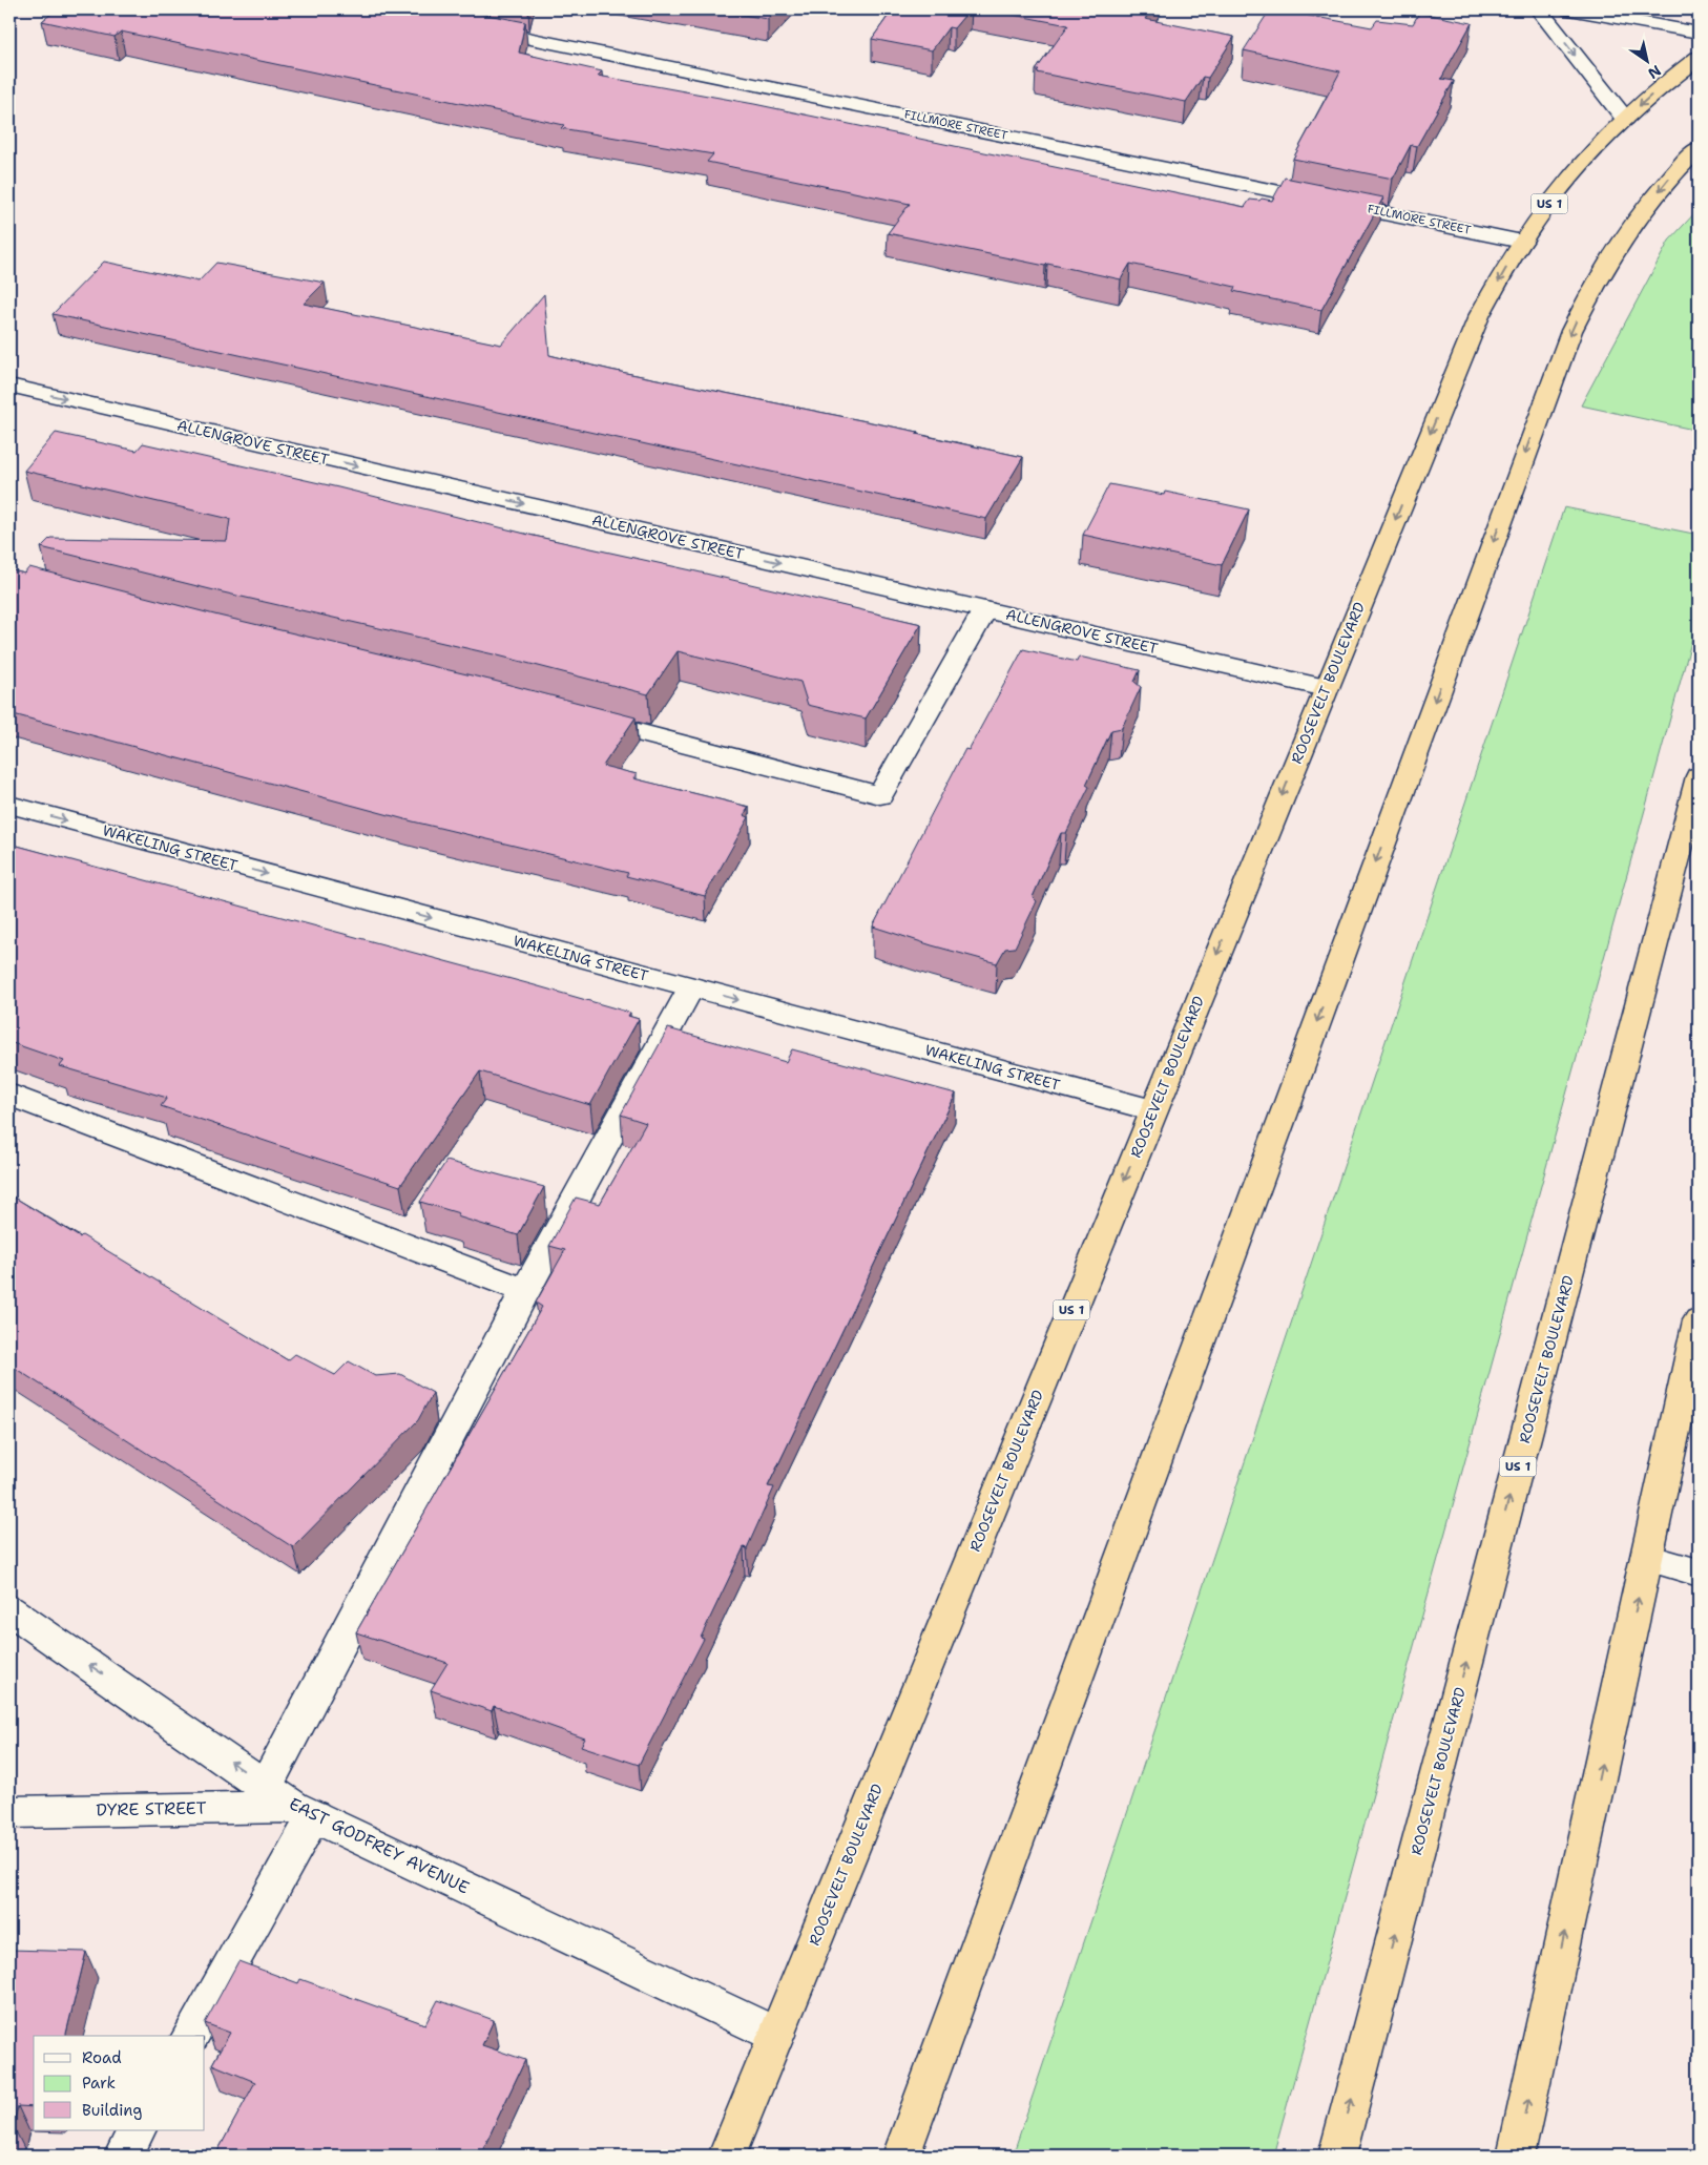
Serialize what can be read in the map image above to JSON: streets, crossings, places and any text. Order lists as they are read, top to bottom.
{
  "streets": {
    "highway": ["US 1", "ROOSEVELT BOULEVARD"],
    "street": [
      "FILLMORE STREET",
      "ALLENGROVE STREET",
      "WAKELING STREET",
      "DYRE STREET",
      "EAST GODFREY AVENUE"
    ]
  },
  "crossings": [
    ["FILLMORE STREET", "ROOSEVELT BOULEVARD"],
    ["ALLENGROVE STREET", "ROOSEVELT BOULEVARD"],
    ["ROOSEVELT BOULEVARD", "WAKELING STREET"],
    ["ROOSEVELT BOULEVARD", "EAST GODFREY AVENUE"],
    ["DYRE STREET", "EAST GODFREY AVENUE"]
  ],
  "one_way": ["ALLENGROVE STREET", "WAKELING STREET", "EAST GODFREY AVENUE"],
  "legend": ["Road", "Park", "Building"],
  "north": "bottom right"
}
